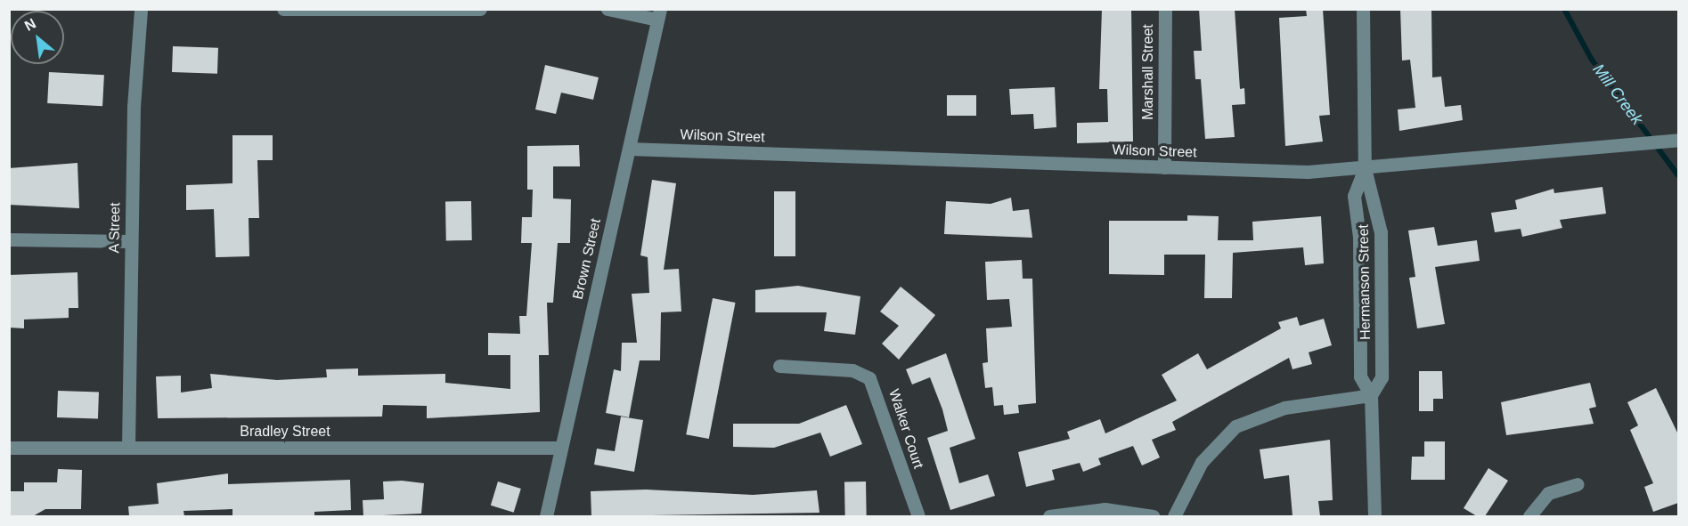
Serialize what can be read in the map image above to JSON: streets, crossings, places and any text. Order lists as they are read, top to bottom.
{
  "streets": {
    "street": [
      "Marshall Street",
      "Wilson Street",
      "A Street",
      "Brown Street",
      "Hermanson Street",
      "Walker Court",
      "Bradley Street"
    ]
  },
  "crossings": [
    ["Marshall Street", "Wilson Street"],
    ["Wilson Street", "Brown Street"],
    ["Wilson Street", "Hermanson Street"],
    ["A Street", "Bradley Street"],
    ["Brown Street", "Bradley Street"]
  ],
  "water": ["Mill Creek"],
  "north": "top left"
}
